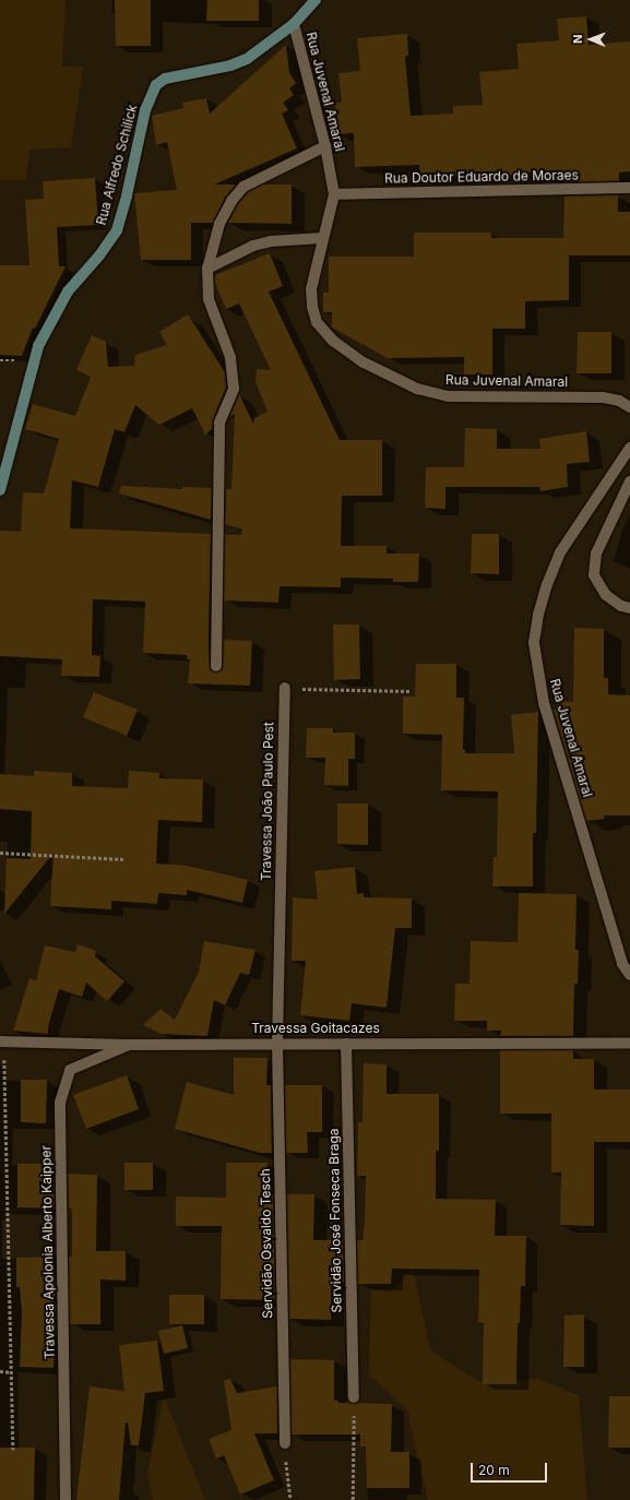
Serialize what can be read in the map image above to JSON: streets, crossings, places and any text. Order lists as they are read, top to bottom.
{
  "streets": {
    "street": [
      "Rua Juvenal Amaral",
      "Rua Alfredo Schilick",
      "Rua Doutor Eduardo de Moraes",
      "Travessa João Paulo Pest",
      "Travessa Goitacazes",
      "Servidão José Fonseca Braga",
      "Servidão Osvaldo Tesch",
      "Travessa Apolonia Alberto Kaipper"
    ]
  },
  "crossings": [
    ["Rua Juvenal Amaral", "Rua Alfredo Schilick"],
    ["Rua Juvenal Amaral", "Rua Doutor Eduardo de Moraes"],
    ["Travessa João Paulo Pest", "Travessa Goitacazes"],
    ["Travessa João Paulo Pest", "Servidão Osvaldo Tesch"],
    ["Travessa Goitacazes", "Servidão José Fonseca Braga"],
    ["Travessa Goitacazes", "Servidão Osvaldo Tesch"],
    ["Travessa Goitacazes", "Travessa Apolonia Alberto Kaipper"]
  ],
  "scale_bar": "20 m",
  "north": "left"
}
